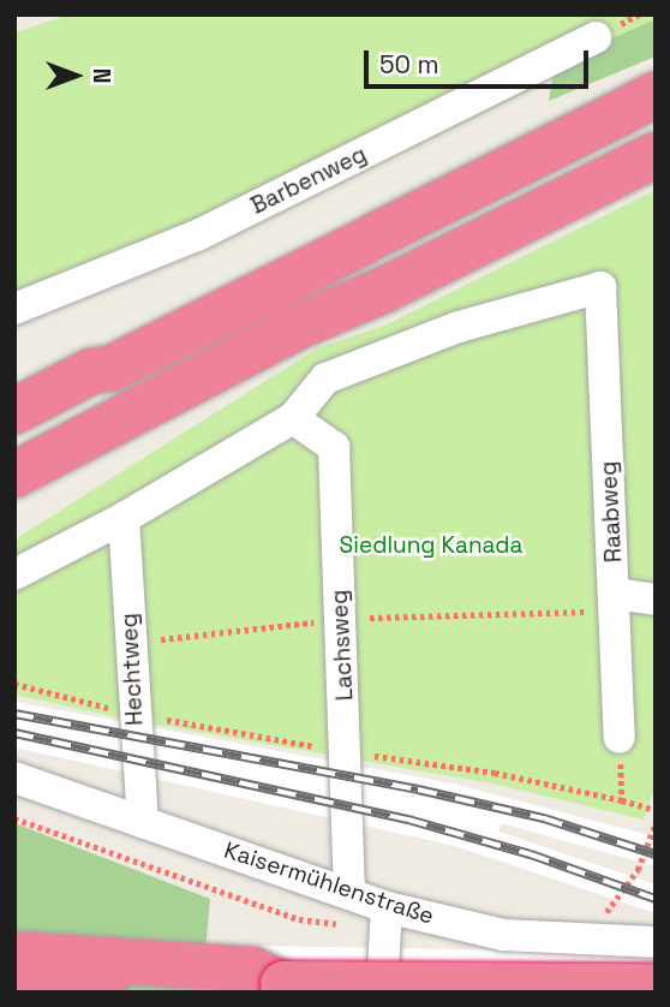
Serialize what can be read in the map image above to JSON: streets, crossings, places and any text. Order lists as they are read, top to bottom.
{
  "streets": {
    "street": [
      "Barbenweg",
      "Raabweg",
      "Lachsweg",
      "Hechtweg",
      "Kaisermühlenstraße"
    ]
  },
  "crossings": [
    ["Raabweg", "Lachsweg"],
    ["Lachsweg", "Kaisermühlenstraße"],
    ["Hechtweg", "Kaisermühlenstraße"]
  ],
  "parks": ["Siedlung Kanada"],
  "scale_bar": "50 m",
  "north": "right"
}
